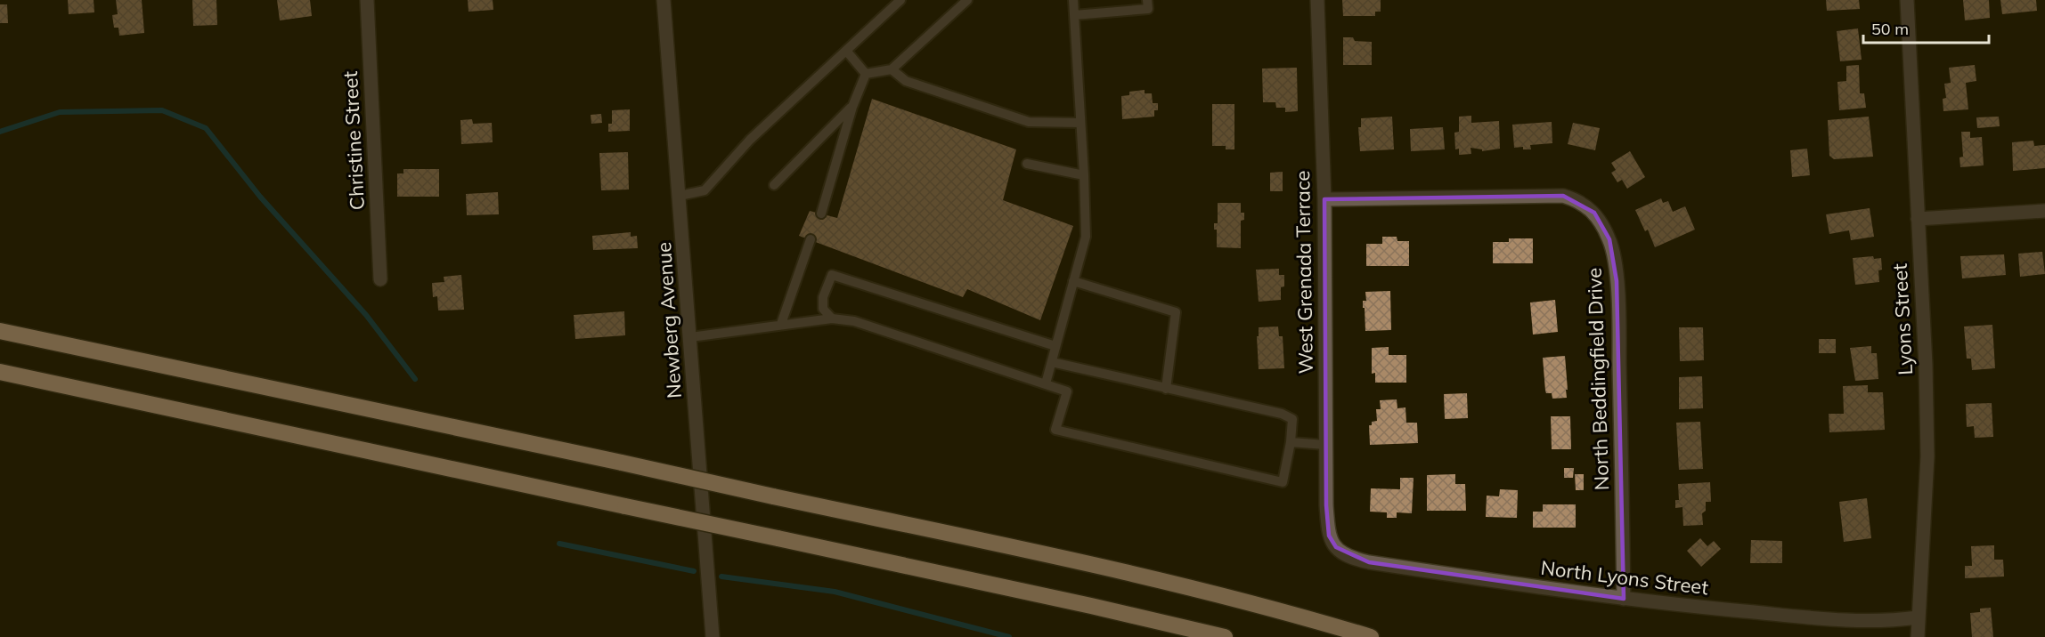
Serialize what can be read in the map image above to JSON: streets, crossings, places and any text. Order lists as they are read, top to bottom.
{
  "streets": {
    "street": [
      "Christine Street",
      "West Grenada Terrace",
      "Lyons Street",
      "Newberg Avenue",
      "North Beddingfield Drive",
      "North Lyons Street"
    ]
  },
  "crossings": [
    ["West Grenada Terrace", "North Beddingfield Drive"],
    ["West Grenada Terrace", "North Lyons Street"],
    ["Lyons Street", "North Lyons Street"],
    ["North Beddingfield Drive", "North Lyons Street"]
  ],
  "scale_bar": "50 m"
}
